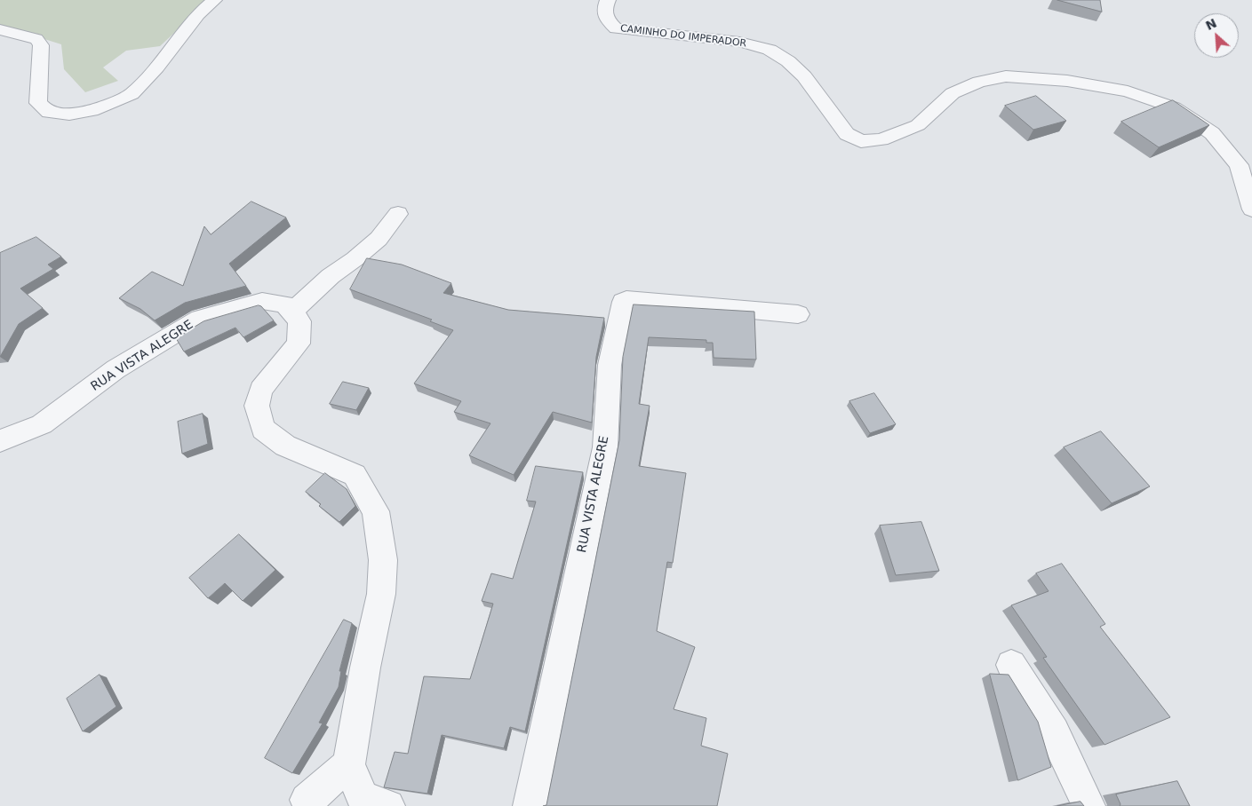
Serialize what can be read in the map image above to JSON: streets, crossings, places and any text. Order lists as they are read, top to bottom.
{
  "streets": {
    "street": ["CAMINHO DO IMPERADOR", "RUA VISTA ALEGRE"]
  },
  "north": "top left"
}
